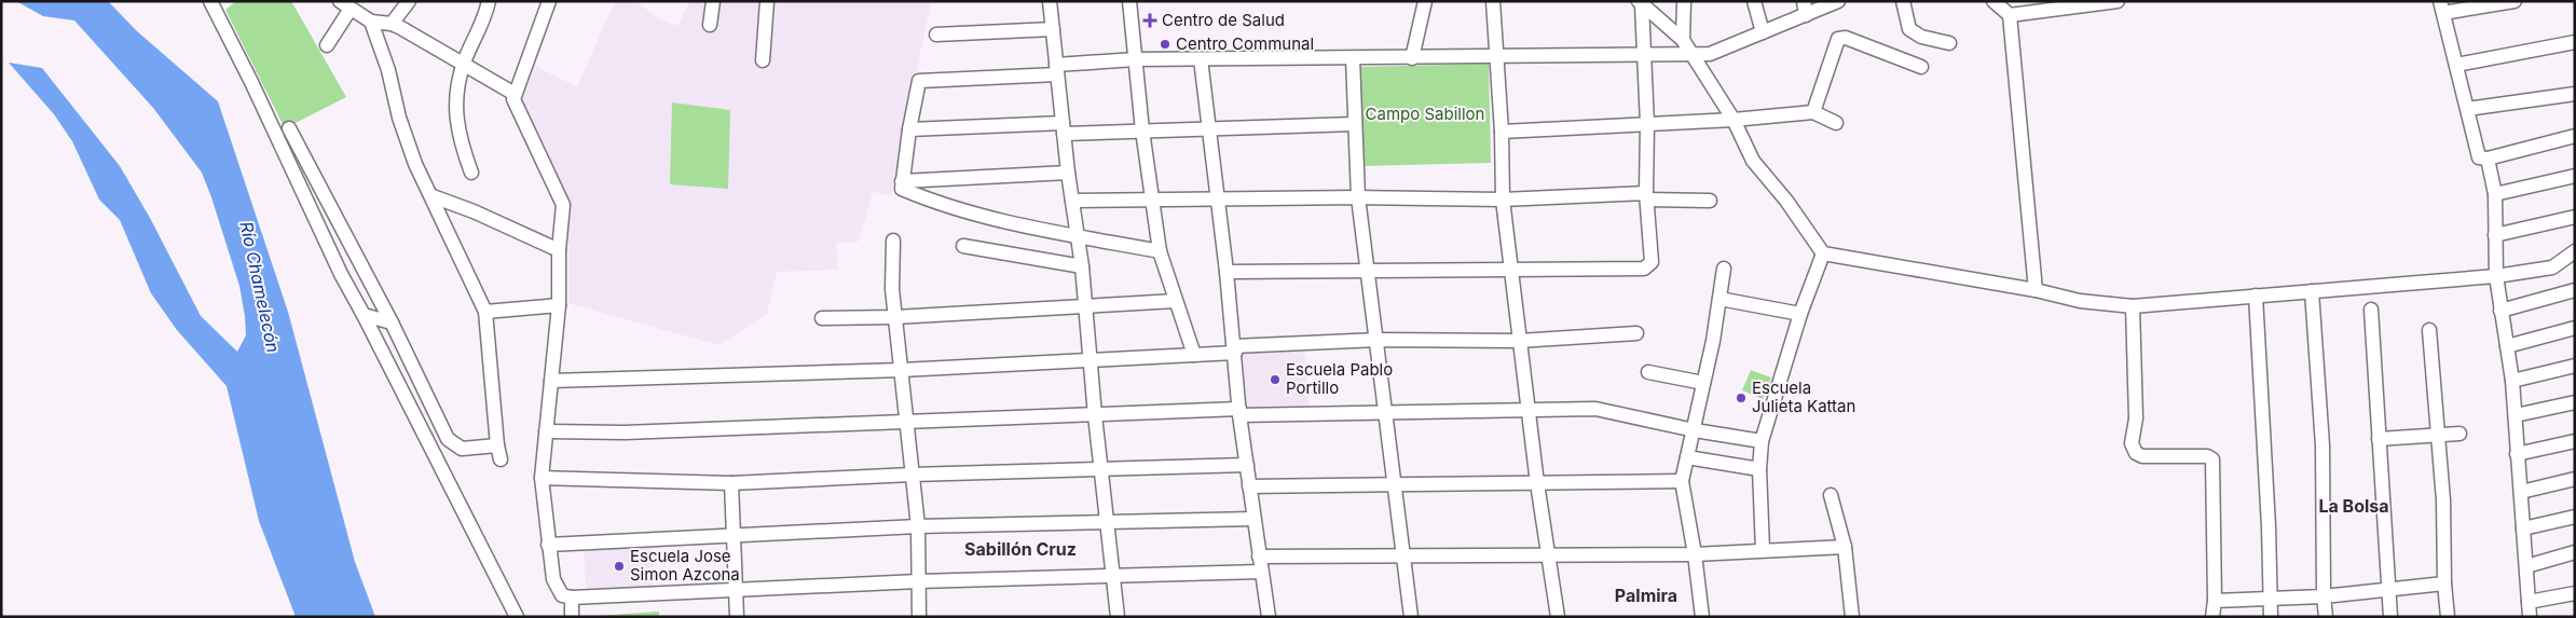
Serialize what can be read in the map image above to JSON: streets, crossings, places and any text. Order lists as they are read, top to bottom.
{
  "districts": ["La Bolsa", "Sabillón Cruz", "Palmira"],
  "water": ["Río Chamelecón"],
  "parks": ["Campo Sabillon"],
  "places": {
    "health": ["Centro de Salud"],
    "other": [
      "Centro Communal",
      "Escuela Pablo Portillo",
      "Escuela Julieta Kattan",
      "Escuela Jose Simon Azcona"
    ]
  }
}
